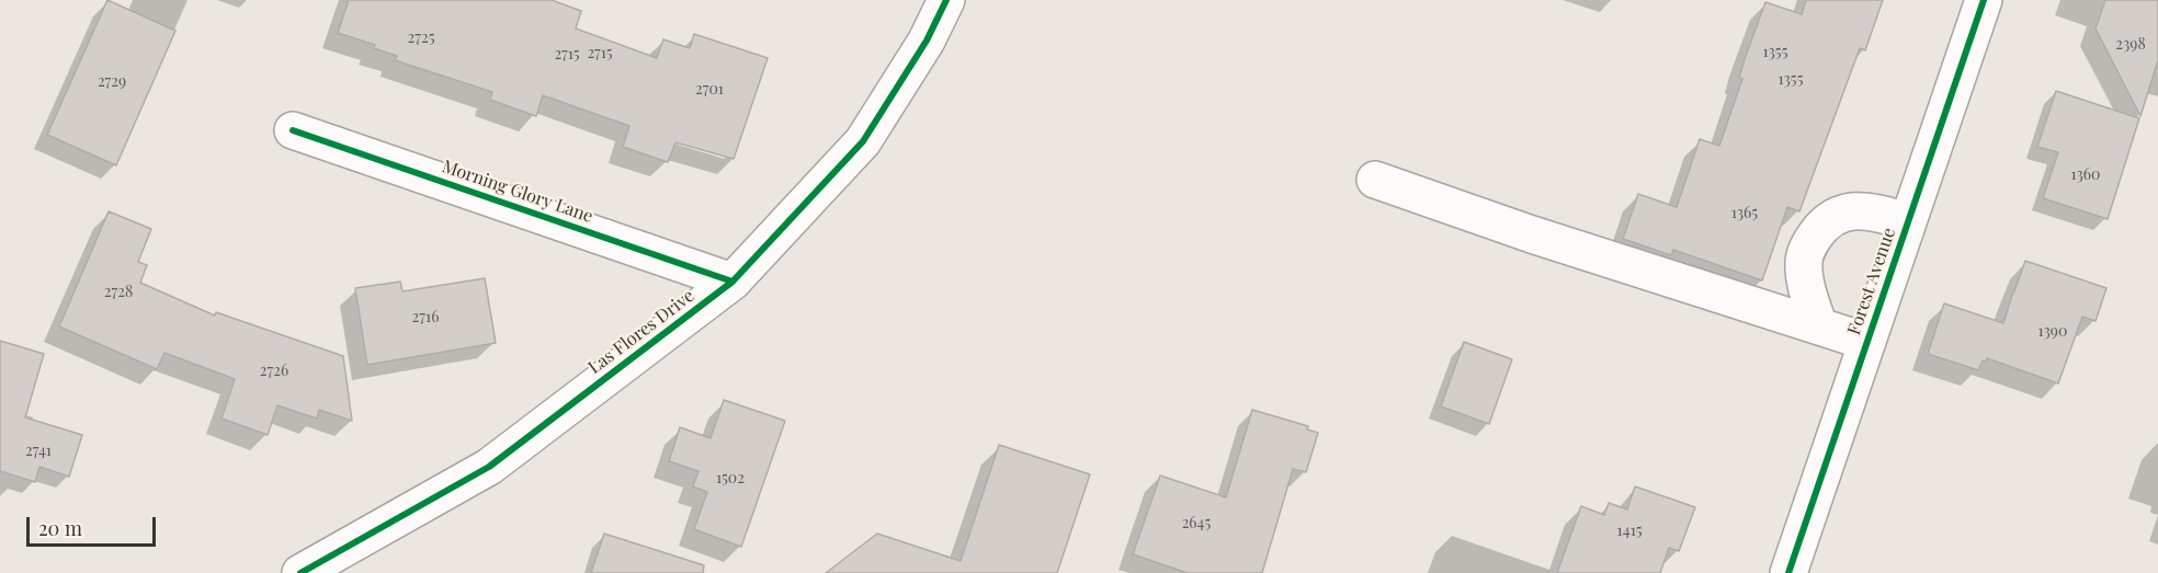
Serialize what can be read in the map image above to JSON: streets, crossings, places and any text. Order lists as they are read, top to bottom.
{
  "streets": {
    "street": ["Morning Glory Lane", "Forest Avenue", "Las Flores Drive"]
  },
  "crossings": [
    ["Morning Glory Lane", "Las Flores Drive"]
  ],
  "house_numbers": [
    "2725",
    "2398",
    "1355",
    "2715",
    "2715",
    "1355",
    "2729",
    "2701",
    "1360",
    "1365",
    "2728",
    "2716",
    "1390",
    "2726",
    "2741",
    "1502",
    "2645",
    "1415"
  ],
  "scale_bar": "20 m"
}
